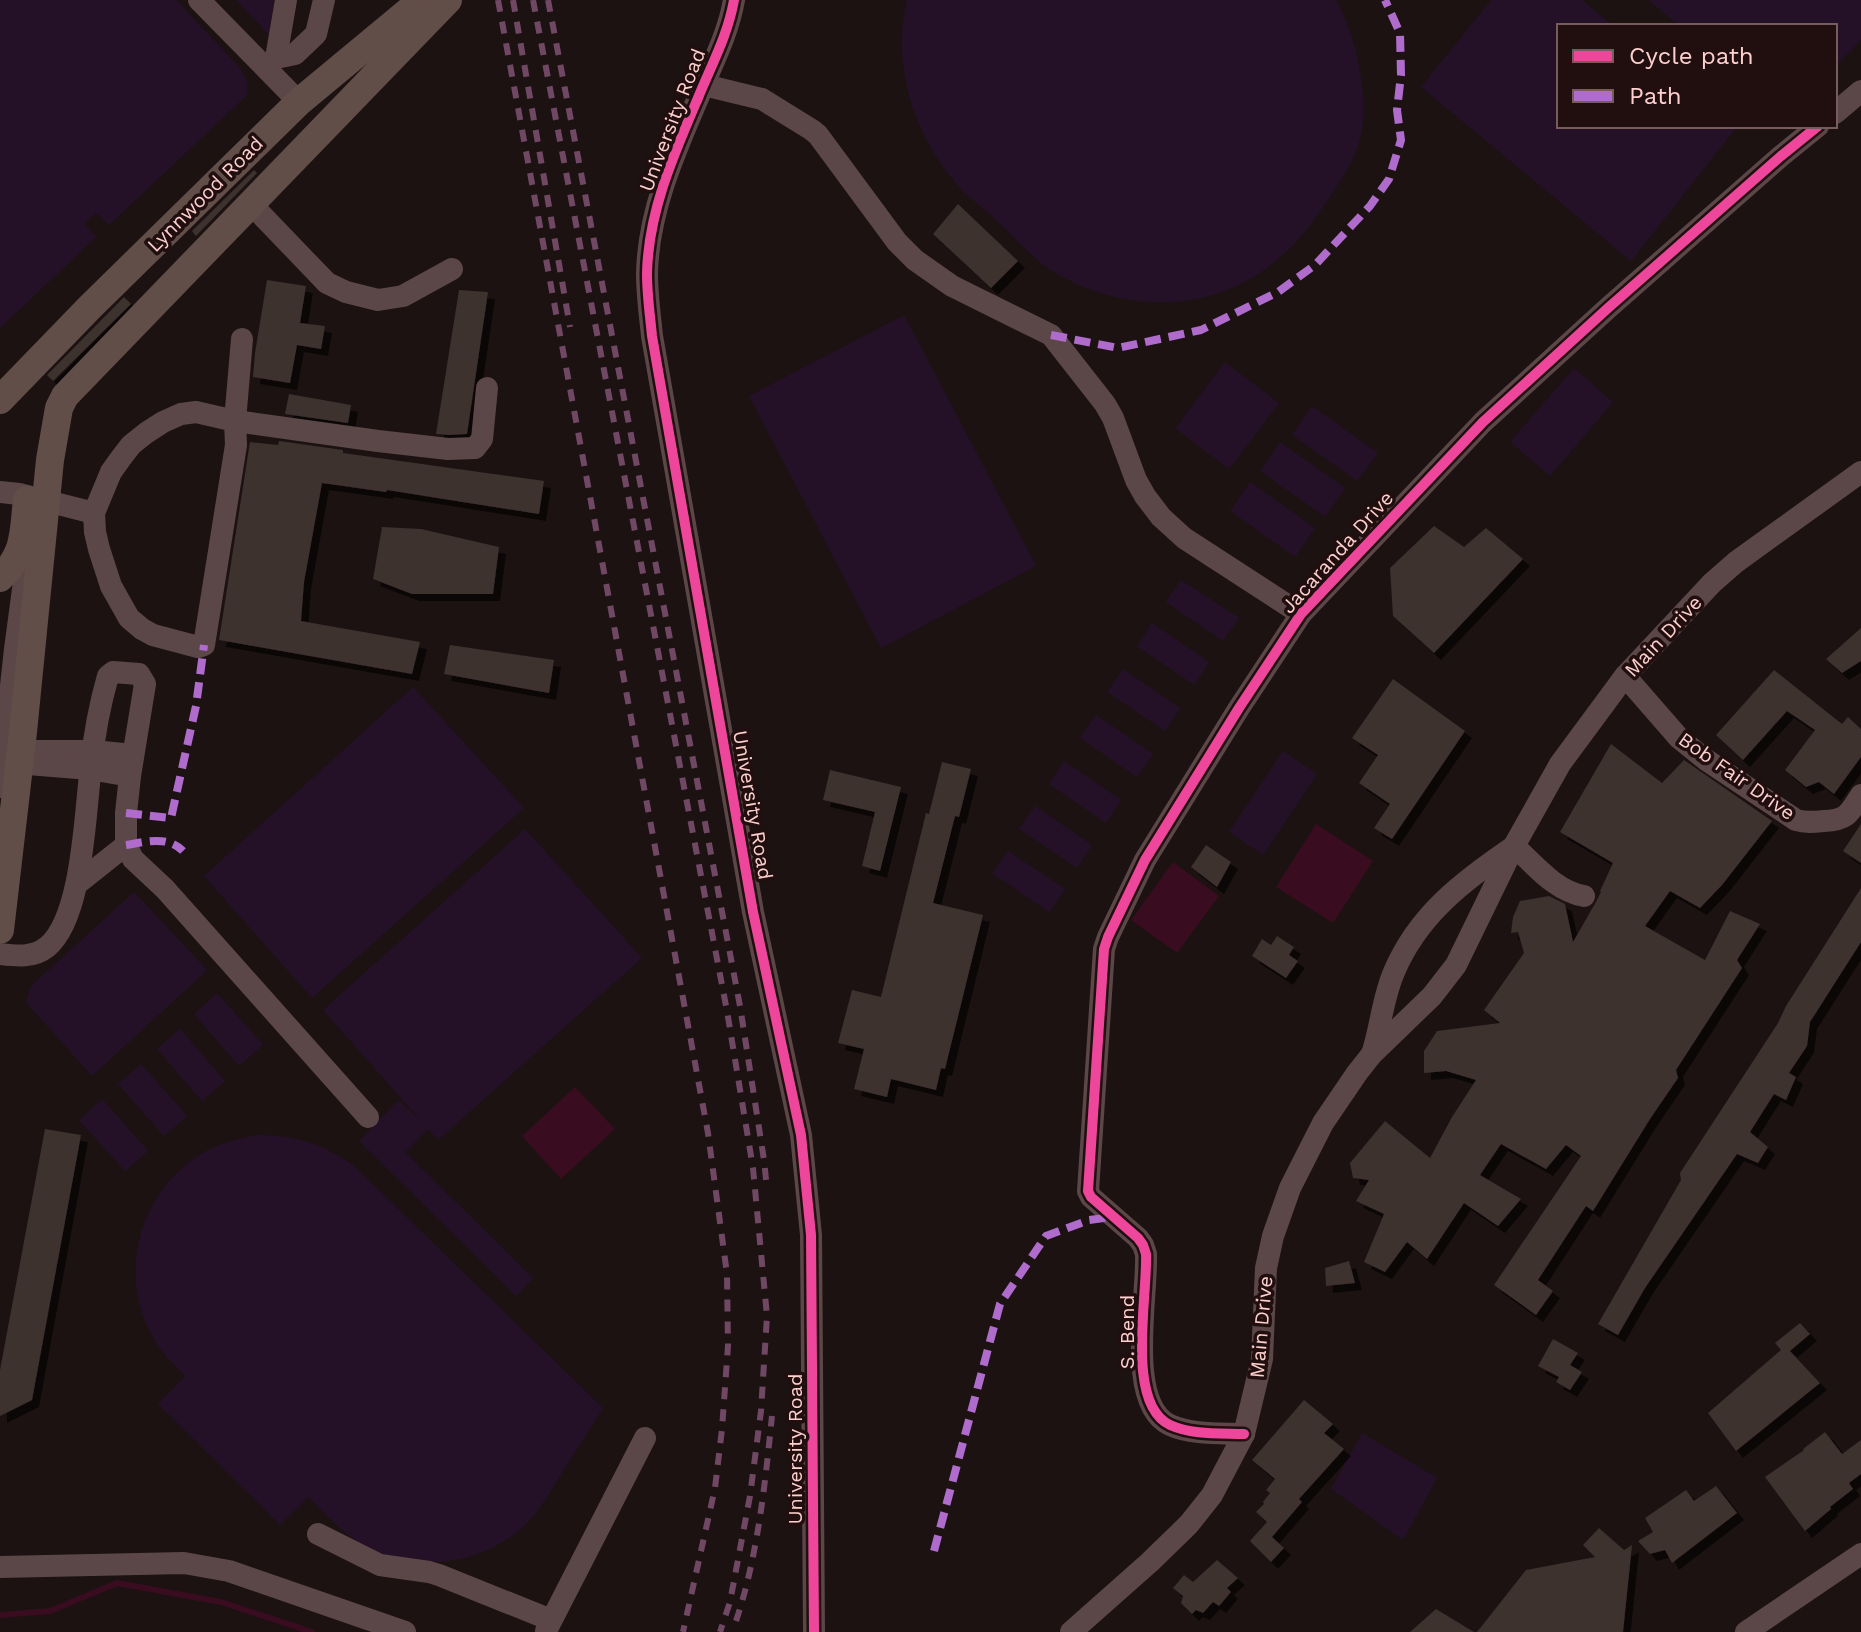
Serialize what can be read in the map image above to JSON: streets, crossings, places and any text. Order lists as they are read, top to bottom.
{
  "streets": {
    "main road": ["Lynnwood Road"],
    "street": [
      "University Road",
      "Jacaranda Drive",
      "Main Drive",
      "Bob Fair Drive",
      "S. Bend"
    ]
  },
  "crossings": [
    ["Jacaranda Drive", "S. Bend"],
    ["Main Drive", "Bob Fair Drive"],
    ["Main Drive", "S. Bend"]
  ],
  "legend": ["Cycle path", "Path"]
}
